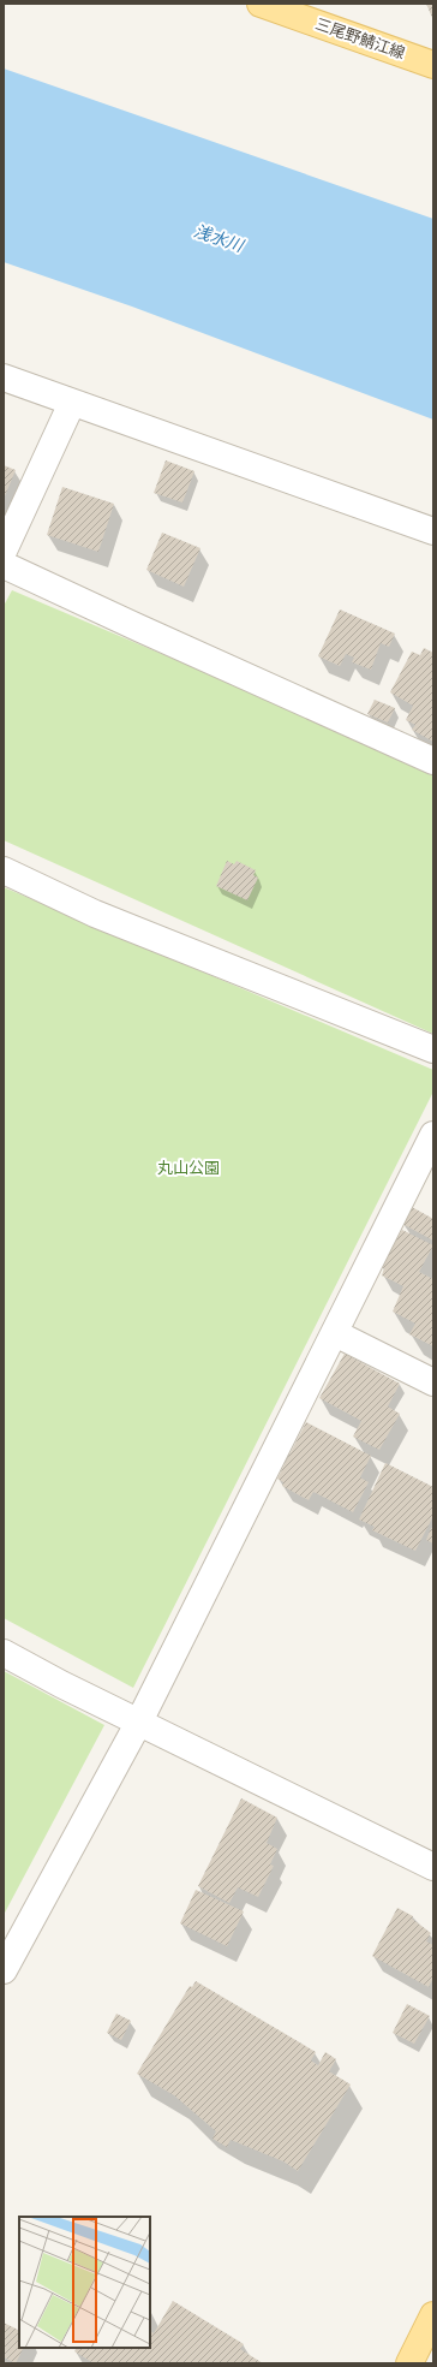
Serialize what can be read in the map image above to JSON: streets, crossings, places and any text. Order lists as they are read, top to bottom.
{
  "streets": {
    "main road": ["三尾野鯖江線"]
  },
  "water": ["浅水川"],
  "parks": ["丸山公園"]
}
